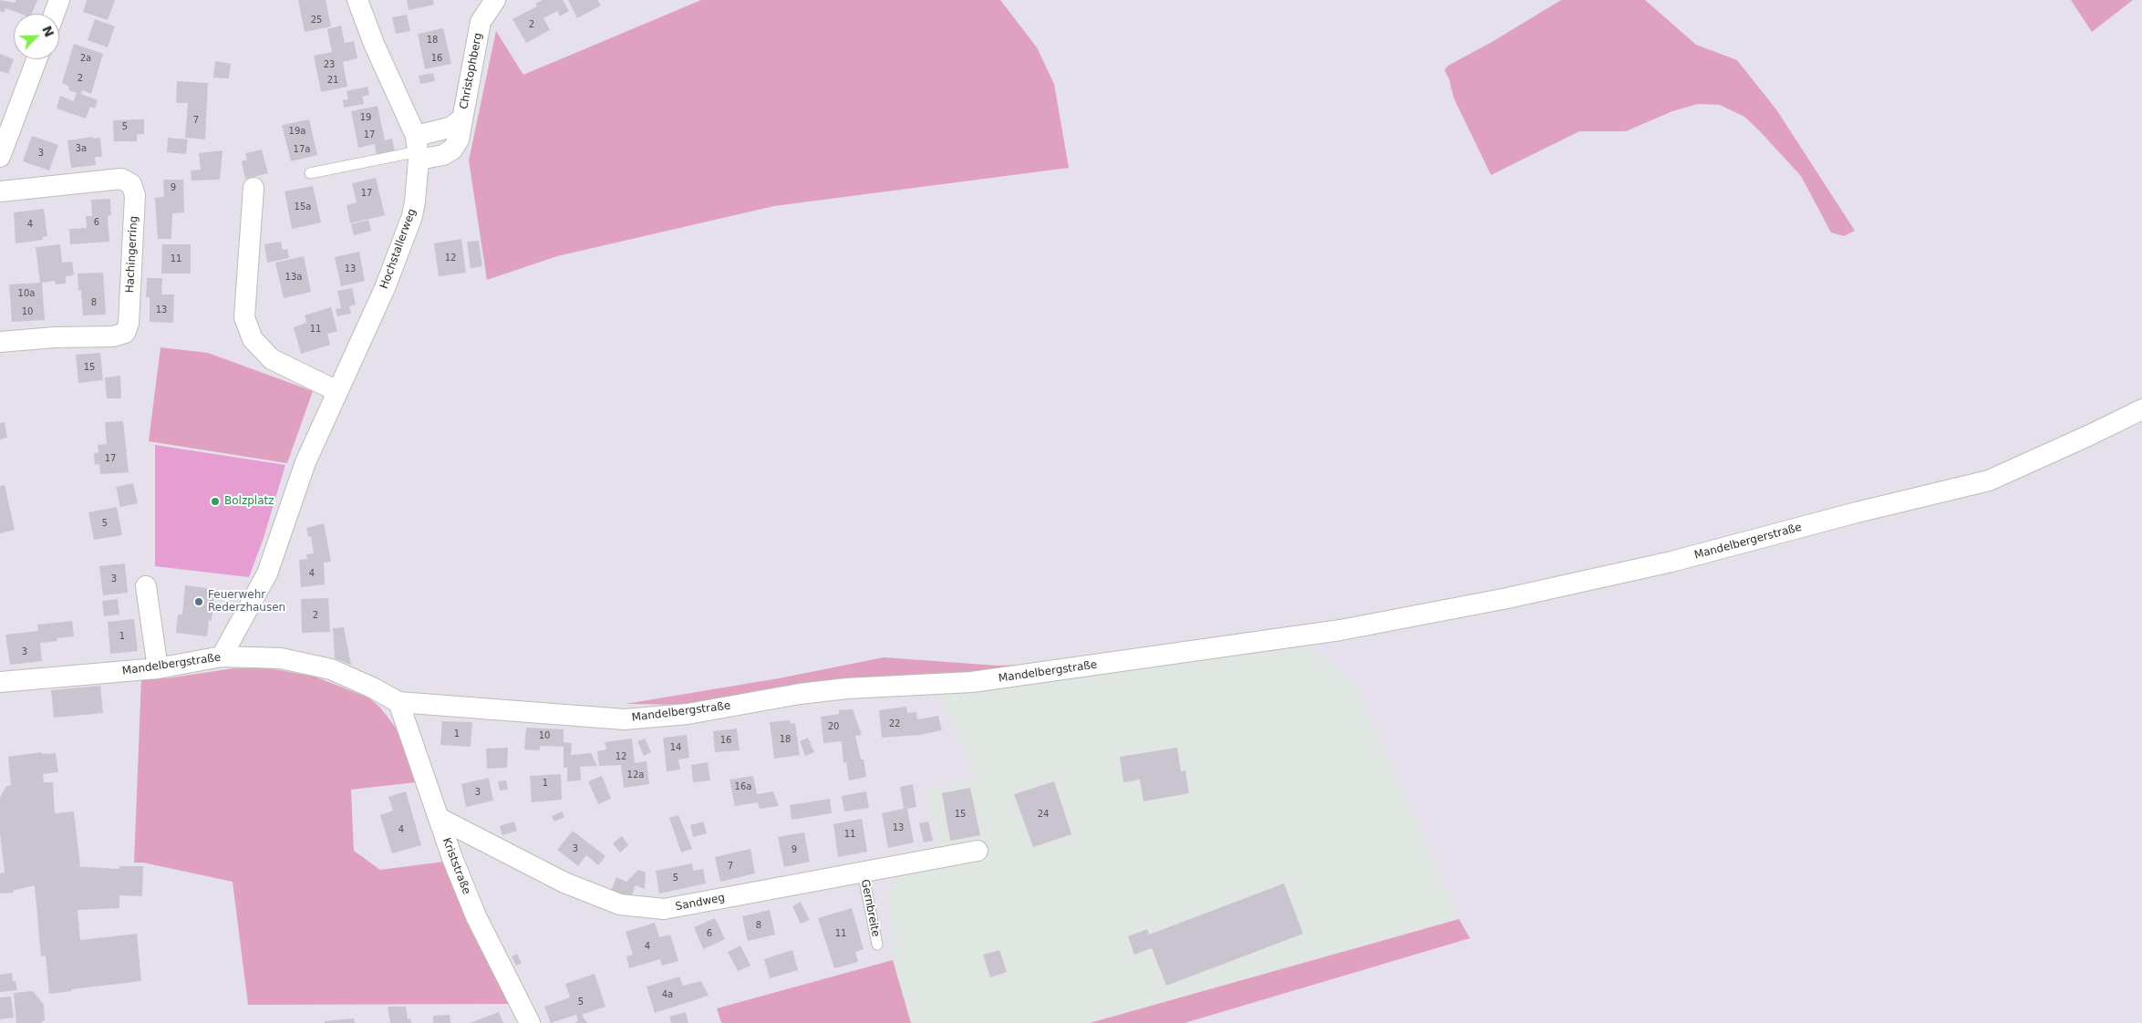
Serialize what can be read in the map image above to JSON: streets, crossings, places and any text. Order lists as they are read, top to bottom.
{
  "streets": {
    "street": [
      "Christophberg",
      "Hochstallerweg",
      "Hachingerring",
      "Mandelbergerstraße",
      "Mandelbergstraße",
      "Kriststraße",
      "Sandweg"
    ],
    "lane": ["Gernbreite"]
  },
  "crossings": [
    ["Christophberg", "Hochstallerweg"],
    ["Hochstallerweg", "Mandelbergstraße"],
    ["Mandelbergerstraße", "Mandelbergstraße"],
    ["Mandelbergstraße", "Kriststraße"],
    ["Kriststraße", "Sandweg"],
    ["Sandweg", "Gernbreite"]
  ],
  "places": ["Bolzplatz", "Feuerwehr Rederzhausen"],
  "house_numbers": [
    "25",
    "2",
    "18",
    "2a",
    "16",
    "23",
    "2",
    "21",
    "19",
    "7",
    "5",
    "19a",
    "17",
    "3a",
    "17a",
    "3",
    "9",
    "17",
    "15a",
    "6",
    "4",
    "12",
    "11",
    "13",
    "13a",
    "10a",
    "8",
    "13",
    "10",
    "11",
    "15",
    "17",
    "5",
    "4",
    "3",
    "2",
    "1",
    "3",
    "22",
    "20",
    "1",
    "10",
    "18",
    "16",
    "14",
    "12",
    "12a",
    "1",
    "16a",
    "3",
    "15",
    "24",
    "13",
    "4",
    "11",
    "3",
    "9",
    "7",
    "5",
    "8",
    "6",
    "11",
    "4",
    "4a",
    "5"
  ],
  "north": "top right"
}
